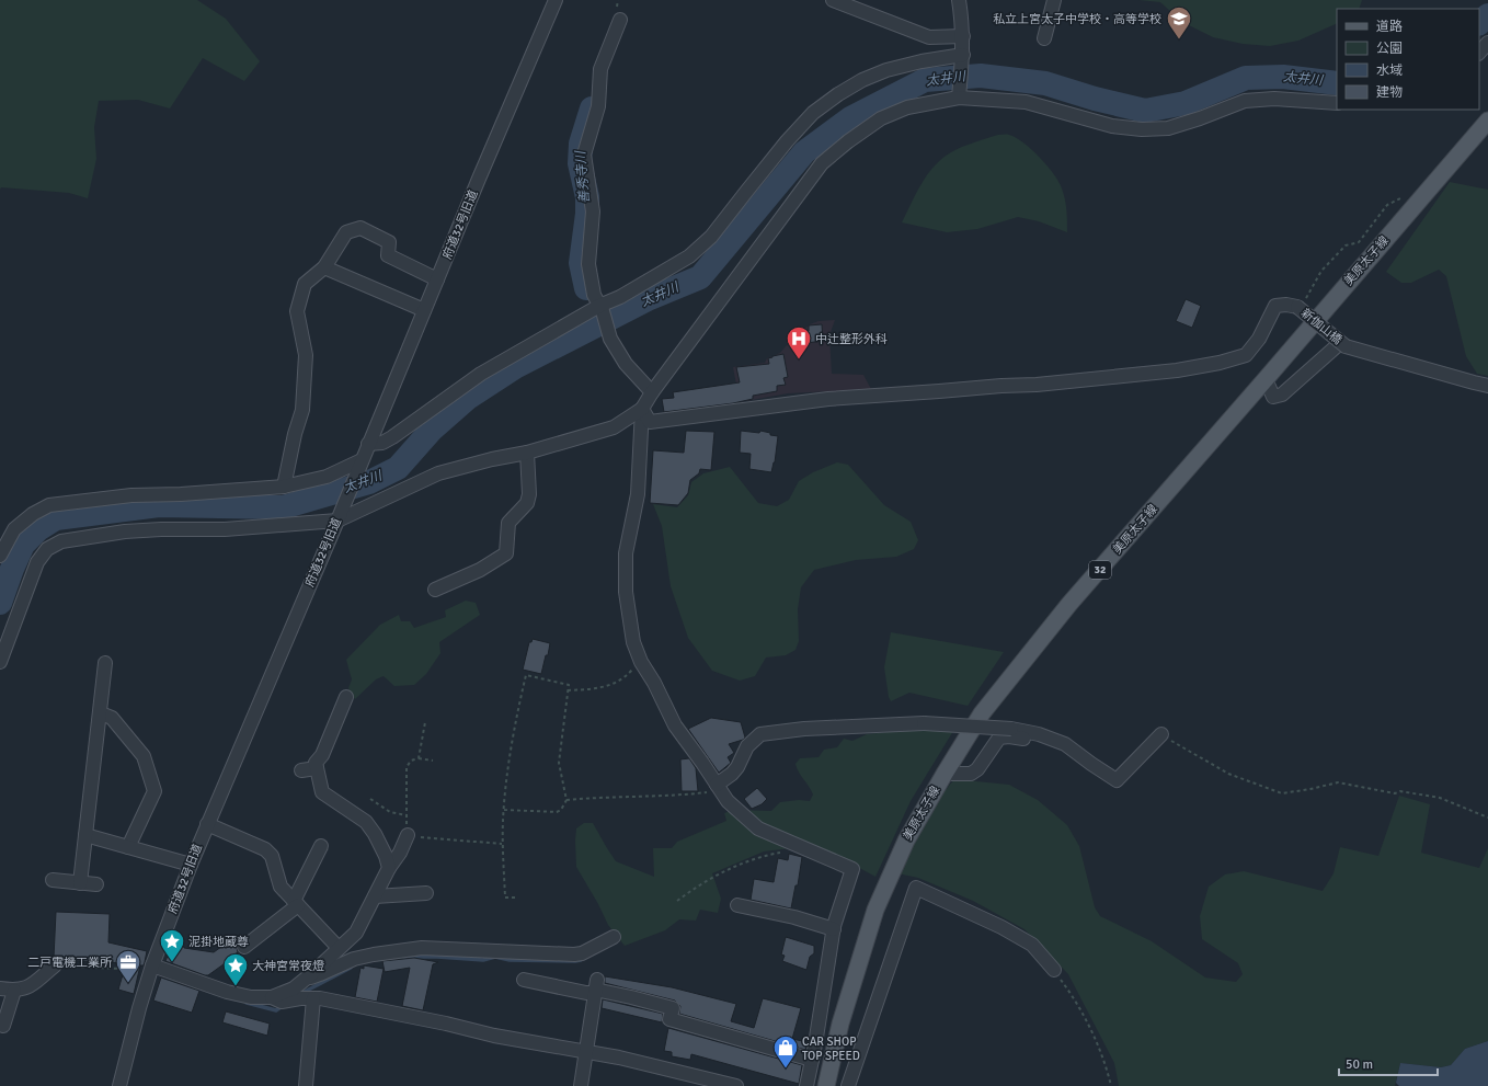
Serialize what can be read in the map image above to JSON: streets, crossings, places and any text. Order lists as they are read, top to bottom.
{
  "streets": {
    "main road": ["美原太子線", "32"],
    "street": ["府道32号旧道", "新伽山橋"]
  },
  "water": ["太井川", "善秀寺川"],
  "places": {
    "school or university": ["私立上宮太子中学校・高等学校"],
    "hospital": ["中辻整形外科"],
    "place": ["泥掛地蔵尊", "大神宮常夜燈"],
    "office": ["二戸電機工業所"],
    "shop": ["CAR SHOP TOP SPEED"]
  },
  "legend": [
    "道路",
    "公園",
    "水域",
    "建物"
  ],
  "scale_bar": "50 m"
}
